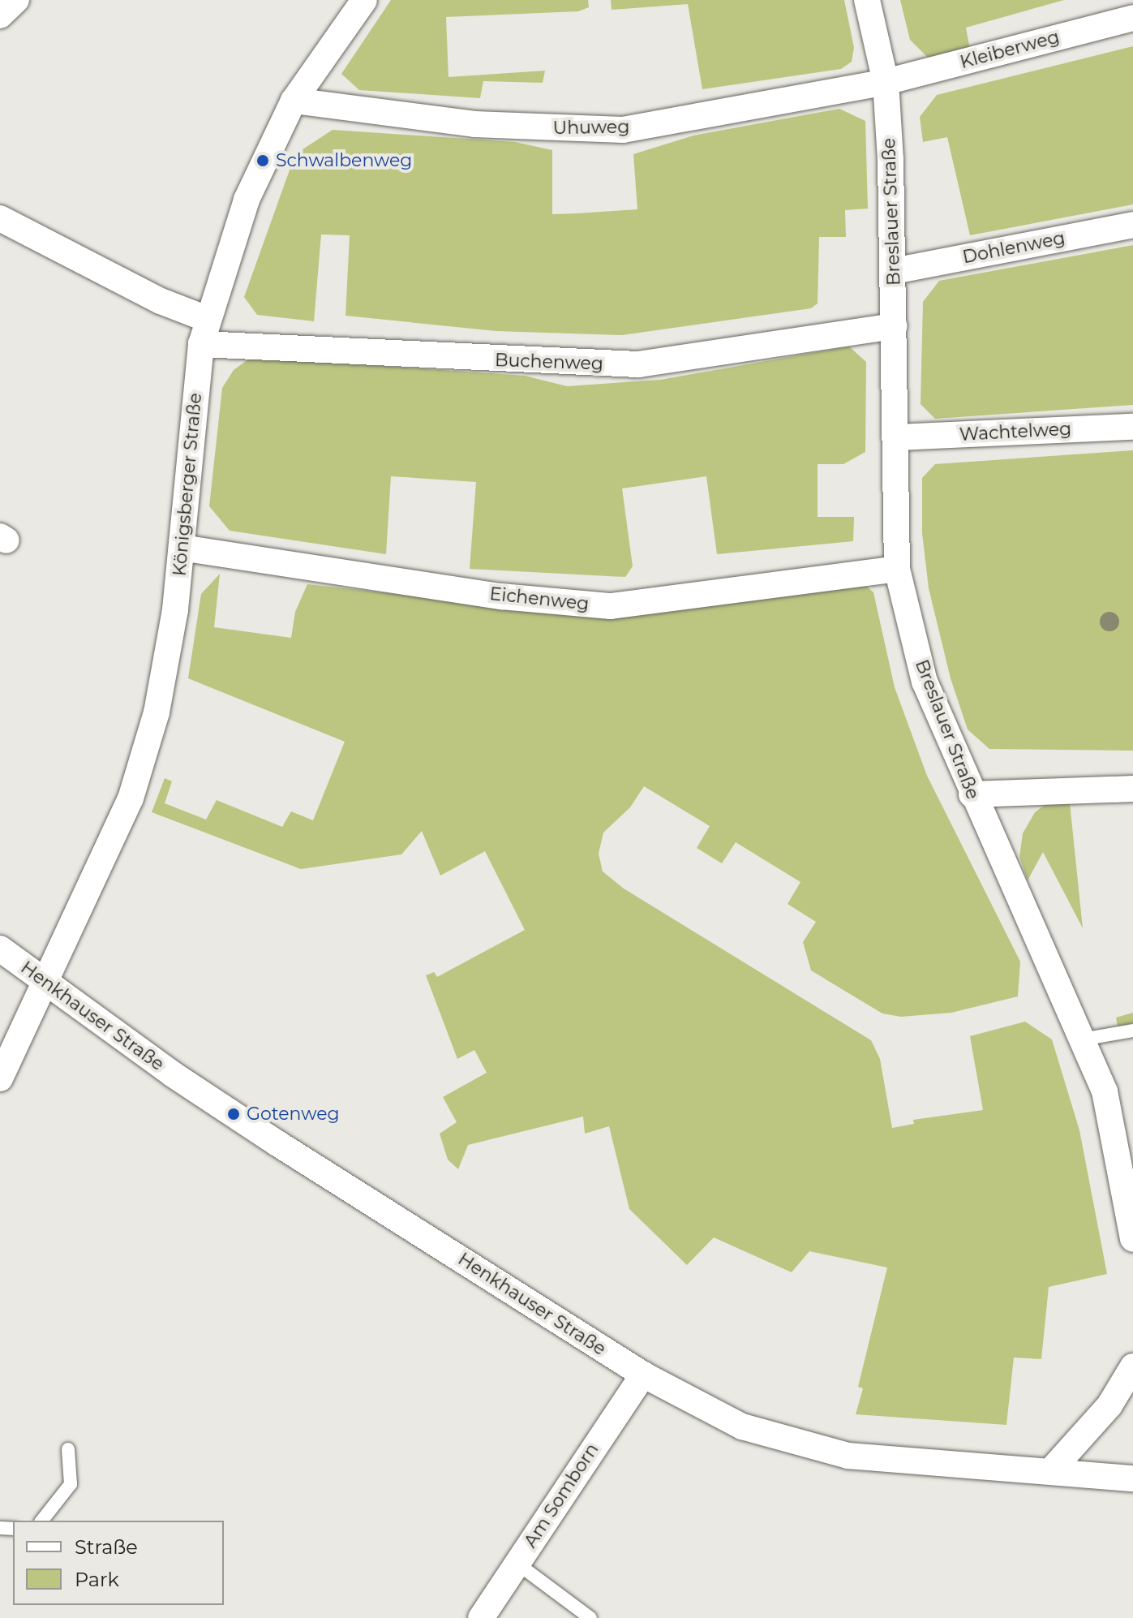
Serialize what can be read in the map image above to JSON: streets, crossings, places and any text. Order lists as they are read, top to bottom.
{
  "streets": {
    "street": [
      "Kleiberweg",
      "Uhuweg",
      "Breslauer Straße",
      "Dohlenweg",
      "Buchenweg",
      "Wachtelweg",
      "Königsberger Straße",
      "Eichenweg",
      "Henkhauser Straße",
      "Am Somborn"
    ]
  },
  "crossings": [
    ["Kleiberweg", "Uhuweg"],
    ["Kleiberweg", "Breslauer Straße"],
    ["Uhuweg", "Breslauer Straße"],
    ["Uhuweg", "Königsberger Straße"],
    ["Breslauer Straße", "Dohlenweg"],
    ["Breslauer Straße", "Buchenweg"],
    ["Breslauer Straße", "Wachtelweg"],
    ["Breslauer Straße", "Eichenweg"],
    ["Buchenweg", "Königsberger Straße"],
    ["Königsberger Straße", "Eichenweg"],
    ["Königsberger Straße", "Henkhauser Straße"],
    ["Henkhauser Straße", "Am Somborn"]
  ],
  "places": ["Schwalbenweg", "Gotenweg"],
  "legend": ["Straße", "Park"]
}
